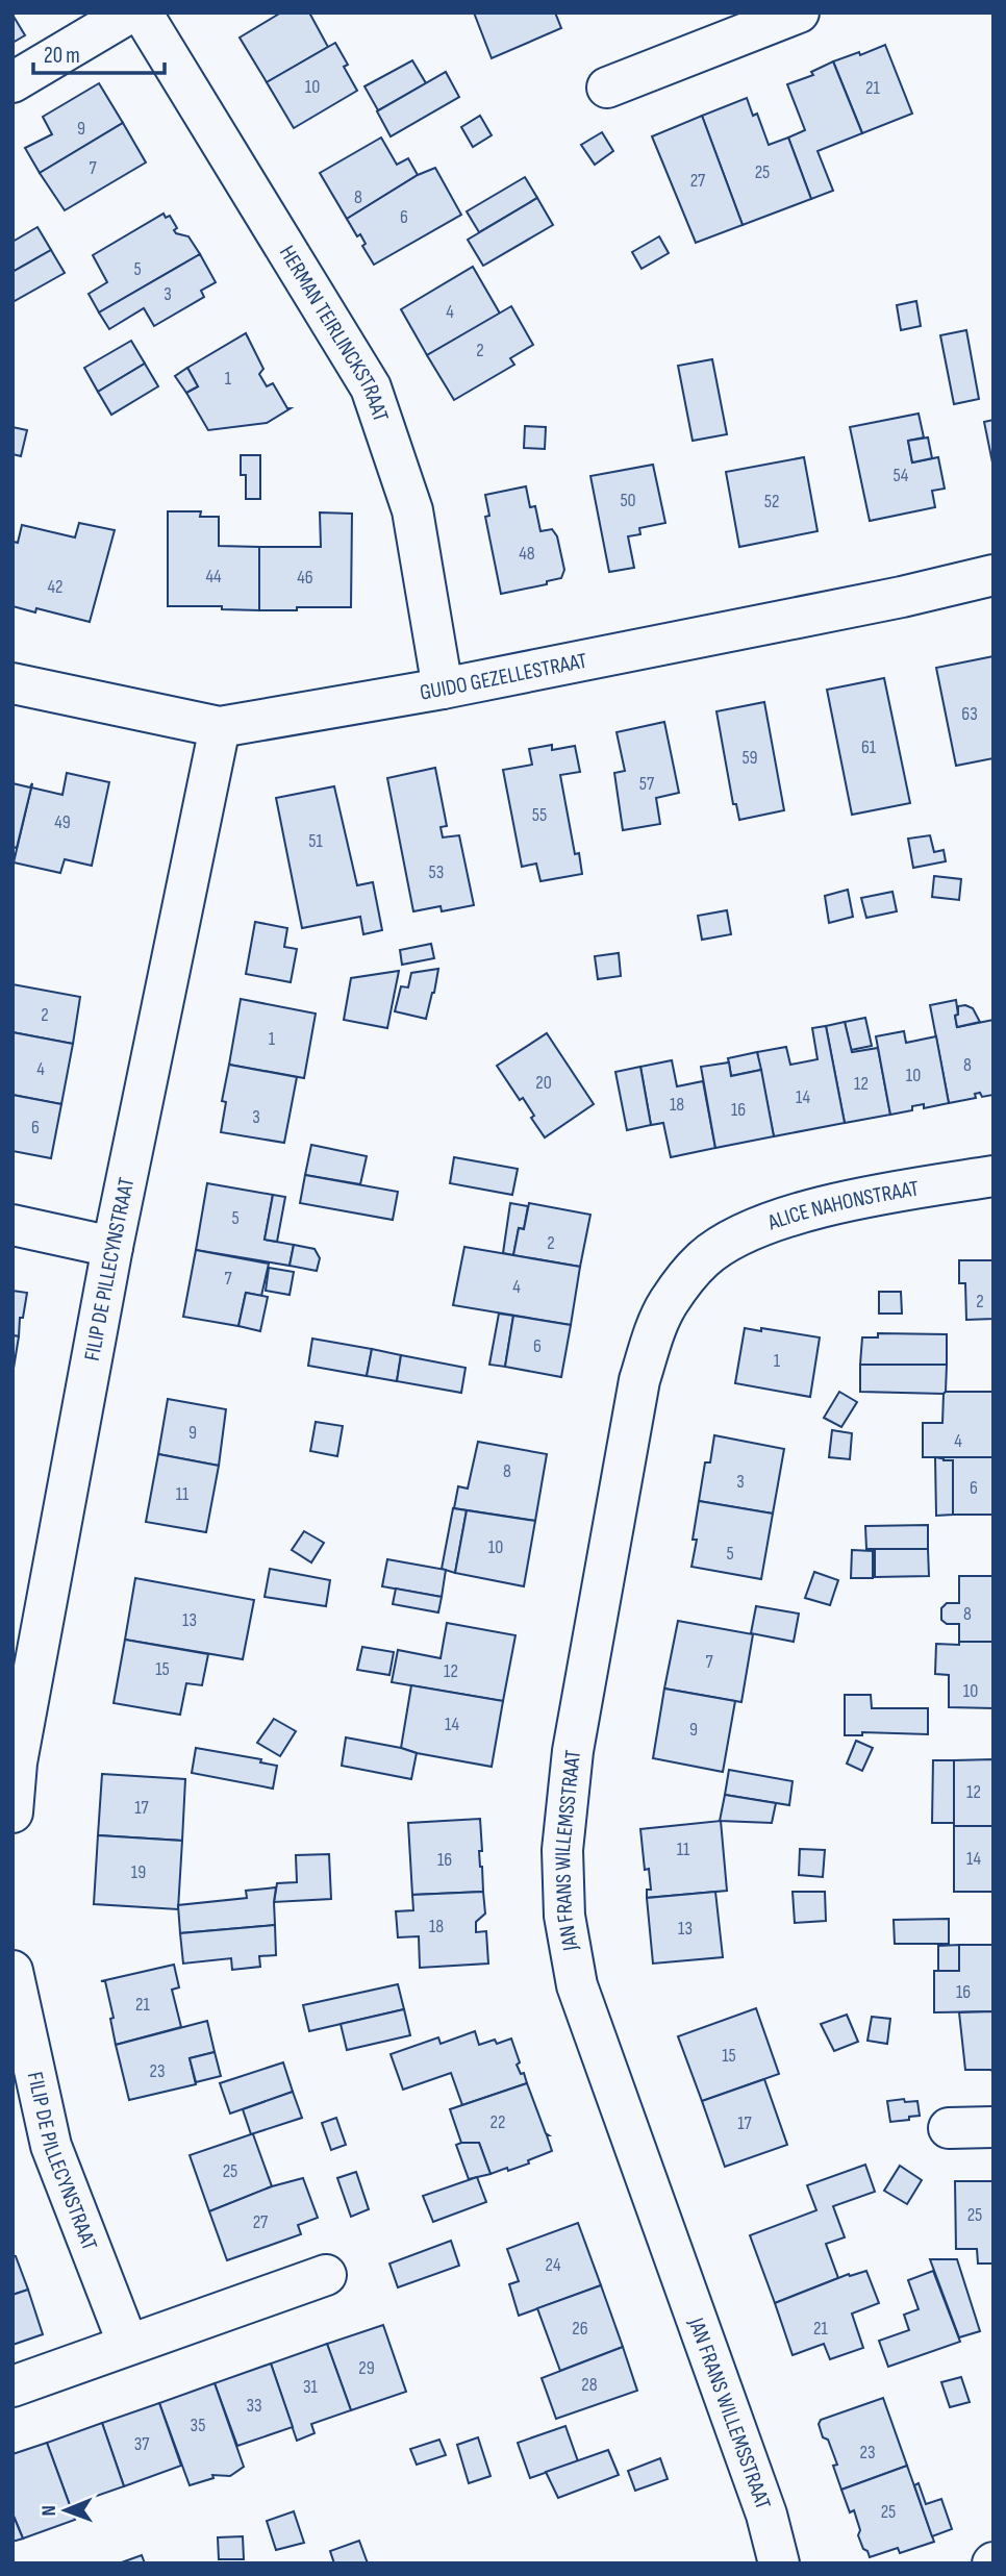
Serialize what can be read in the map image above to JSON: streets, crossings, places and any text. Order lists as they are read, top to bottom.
{
  "streets": {
    "street": [
      "HERMAN TEIRLINCKSTRAAT",
      "GUIDO GEZELLESTRAAT",
      "ALICE NAHONSTRAAT",
      "FILIP DE PILLECYNSTRAAT",
      "JAN FRANS WILLEMSSTRAAT"
    ]
  },
  "crossings": [
    ["HERMAN TEIRLINCKSTRAAT", "GUIDO GEZELLESTRAAT"],
    ["GUIDO GEZELLESTRAAT", "FILIP DE PILLECYNSTRAAT"],
    ["ALICE NAHONSTRAAT", "JAN FRANS WILLEMSSTRAAT"]
  ],
  "house_numbers": [
    "10",
    "21",
    "9",
    "7",
    "25",
    "27",
    "8",
    "6",
    "5",
    "3",
    "4",
    "2",
    "1",
    "54",
    "50",
    "52",
    "48",
    "44",
    "46",
    "42",
    "63",
    "61",
    "59",
    "57",
    "55",
    "49",
    "51",
    "53",
    "2",
    "1",
    "8",
    "4",
    "10",
    "20",
    "12",
    "14",
    "18",
    "16",
    "3",
    "6",
    "5",
    "2",
    "7",
    "4",
    "2",
    "6",
    "1",
    "9",
    "4",
    "8",
    "3",
    "6",
    "11",
    "10",
    "5",
    "8",
    "13",
    "7",
    "15",
    "12",
    "10",
    "14",
    "9",
    "12",
    "17",
    "11",
    "14",
    "16",
    "19",
    "18",
    "13",
    "16",
    "21",
    "15",
    "23",
    "22",
    "17",
    "25",
    "25",
    "27",
    "24",
    "26",
    "21",
    "29",
    "28",
    "31",
    "33",
    "35",
    "37",
    "23",
    "25"
  ],
  "scale_bar": "20 m",
  "north": "left"
}
